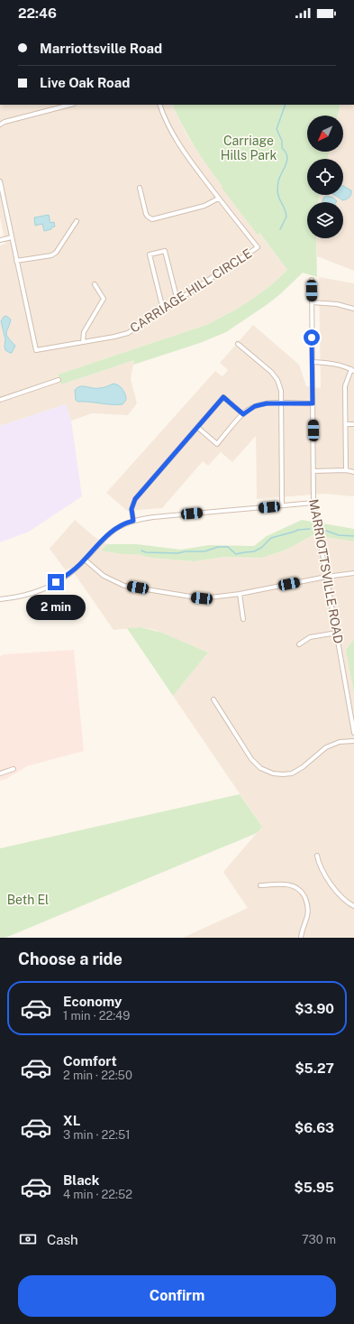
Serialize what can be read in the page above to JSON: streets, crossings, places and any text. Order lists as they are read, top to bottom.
{
  "streets": {
    "street": ["CARRIAGE HILL CIRCLE", "MARRIOTTSVILLE ROAD"]
  },
  "parks": ["Carriage Hills Park", "Beth El"],
  "north": "bottom left",
  "page": {
    "status": "22:46",
    "banner": ["Marriottsville Road", "Live Oak Road"],
    "bubble": "2 min",
    "heading": "Choose a ride",
    "list": [
      {
        "name": "Economy",
        "note": "1 min · 22:49",
        "value": "$3.90"
      },
      {
        "name": "Comfort",
        "note": "2 min · 22:50",
        "value": "$5.27"
      },
      {
        "name": "XL",
        "note": "3 min · 22:51",
        "value": "$6.63"
      },
      {
        "name": "Black",
        "note": "4 min · 22:52",
        "value": "$5.95"
      }
    ],
    "pay": ["Cash", "730 m"],
    "buttons": "Confirm"
  }
}
